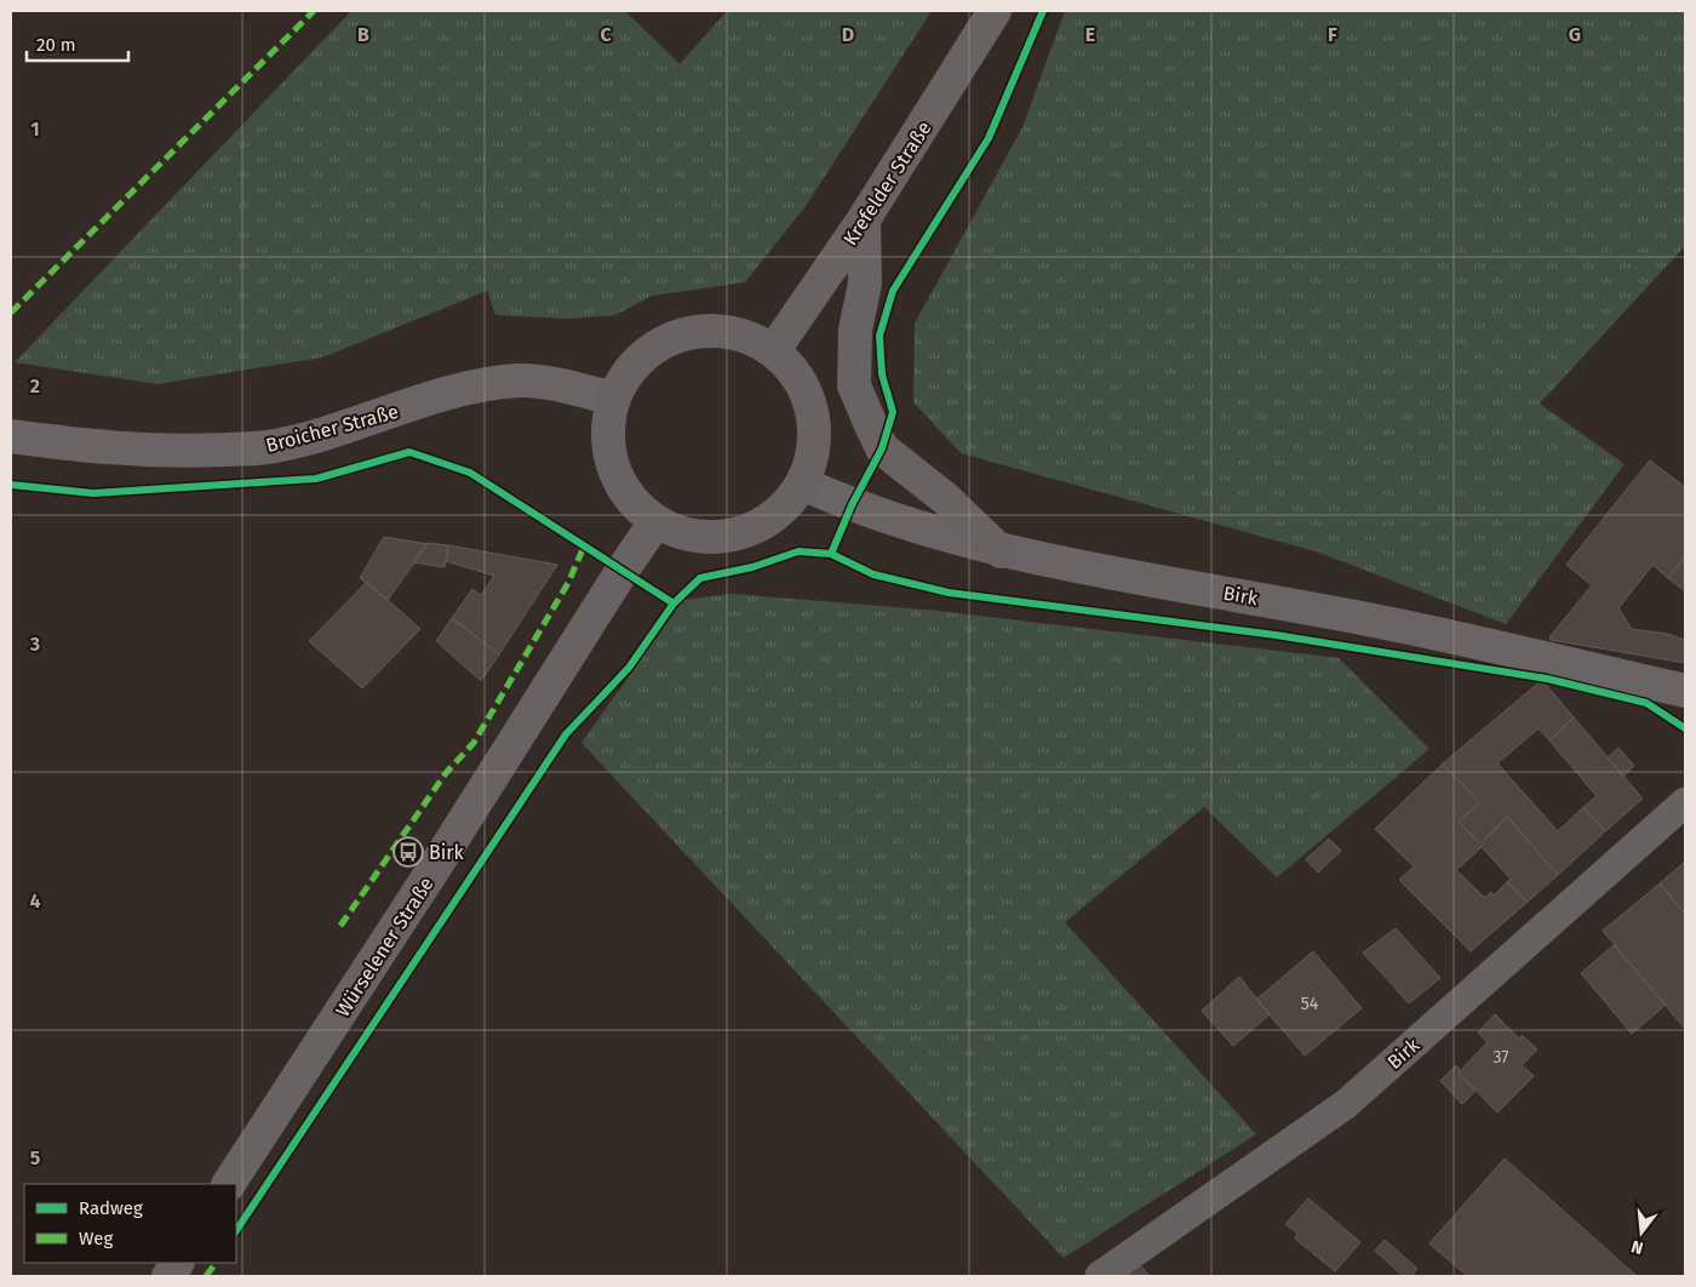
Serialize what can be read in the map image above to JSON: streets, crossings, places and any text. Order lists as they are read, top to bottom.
{
  "streets": {
    "main road": [
      "Krefelder Straße",
      "Broicher Straße",
      "Birk",
      "Würselener Straße"
    ]
  },
  "crossings": [
    ["Krefelder Straße", "Broicher Straße"],
    ["Krefelder Straße", "Birk"],
    ["Krefelder Straße", "Würselener Straße"],
    ["Broicher Straße", "Birk"],
    ["Broicher Straße", "Würselener Straße"],
    ["Birk", "Würselener Straße"]
  ],
  "places": {
    "bus stop": ["Birk"]
  },
  "house_numbers": ["54", "37"],
  "legend": ["Radweg", "Weg"],
  "scale_bar": "20 m",
  "north": "bottom",
  "grid": {
    "columns": [
      "B",
      "C",
      "D",
      "E",
      "F",
      "G"
    ],
    "rows": [
      "1",
      "2",
      "3",
      "4",
      "5"
    ]
  }
}
